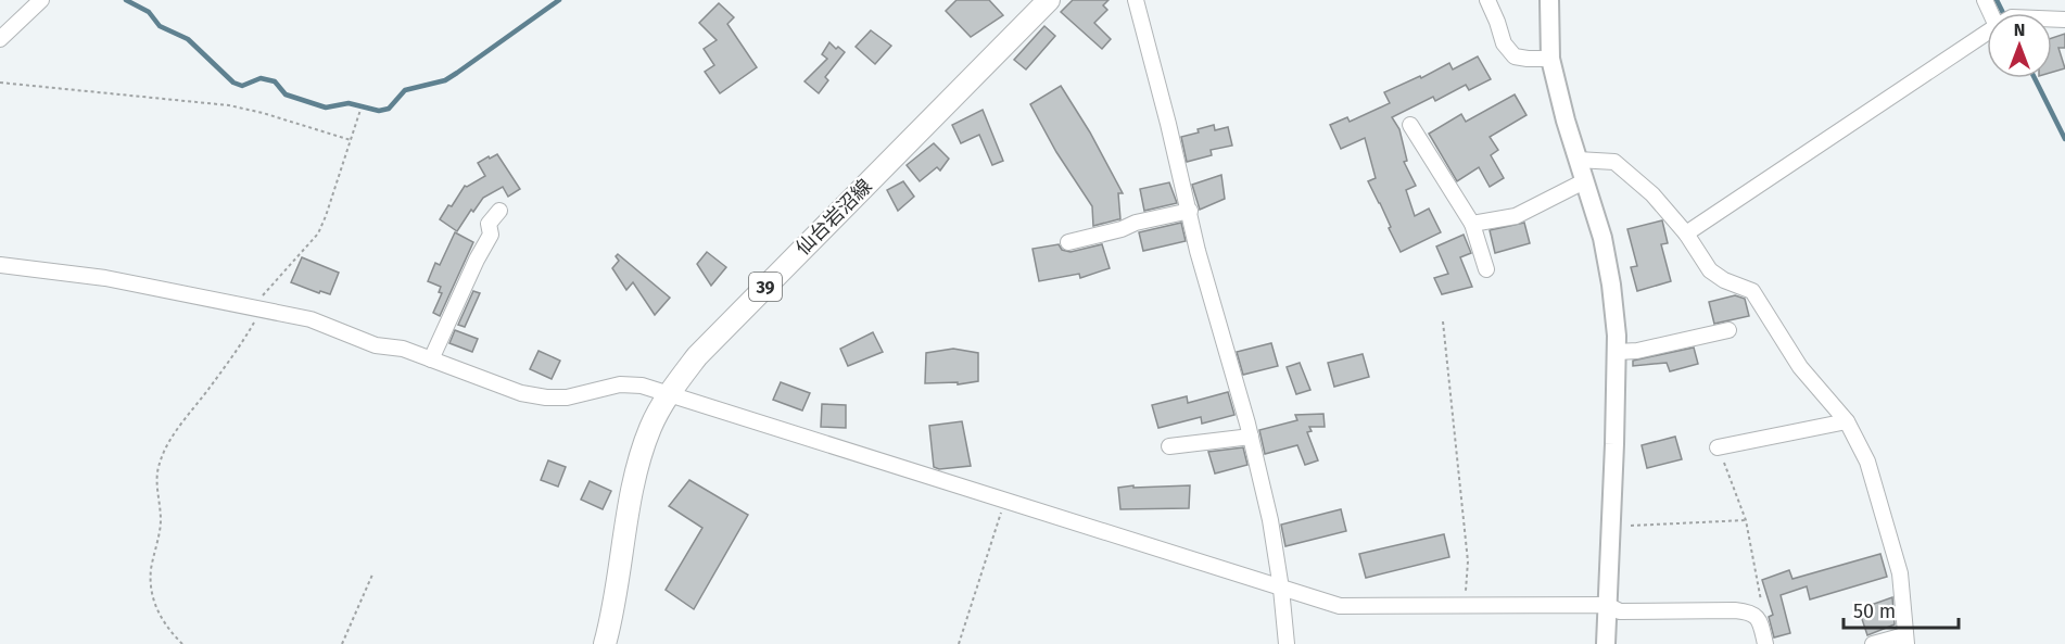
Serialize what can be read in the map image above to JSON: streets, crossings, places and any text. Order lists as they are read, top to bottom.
{
  "streets": {
    "main road": ["仙台岩沼線", "39"]
  },
  "scale_bar": "50 m",
  "north": "top"
}
